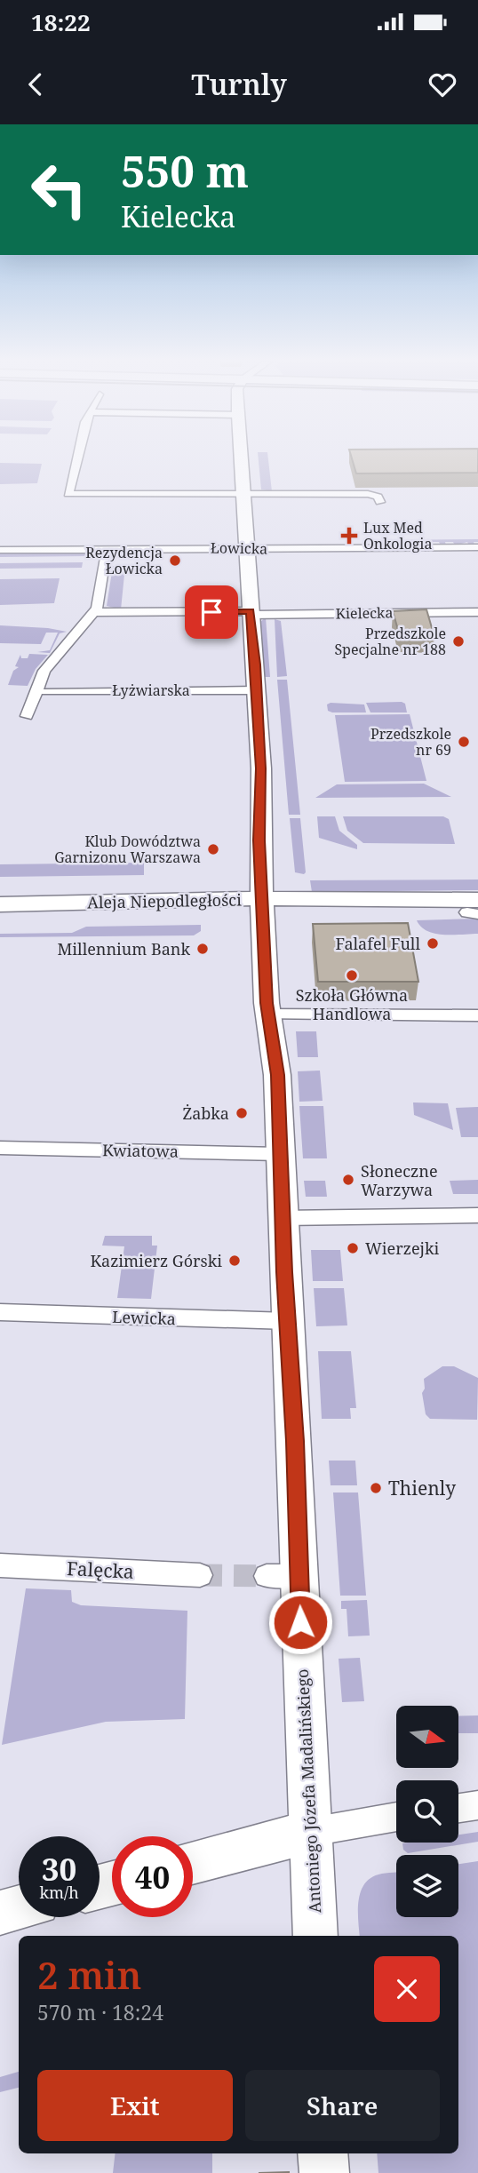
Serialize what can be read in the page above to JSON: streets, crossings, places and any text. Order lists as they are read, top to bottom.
{
  "streets": {
    "street": [
      "Łowicka",
      "Kielecka",
      "Łyżwiarska",
      "Aleja Niepodległości",
      "Kwiatowa",
      "Lewicka",
      "Falęcka",
      "Antoniego Józefa Madalińskiego"
    ]
  },
  "crossings": [
    ["Łowicka", "Antoniego Józefa Madalińskiego"],
    ["Kielecka", "Antoniego Józefa Madalińskiego"],
    ["Łyżwiarska", "Antoniego Józefa Madalińskiego"],
    ["Aleja Niepodległości", "Antoniego Józefa Madalińskiego"],
    ["Kwiatowa", "Antoniego Józefa Madalińskiego"],
    ["Lewicka", "Antoniego Józefa Madalińskiego"]
  ],
  "places": {
    "health": ["Lux Med Onkologia"],
    "other": [
      "Rezydencja Łowicka",
      "Przedszkole Specjalne nr 188",
      "Przedszkole nr 69",
      "Klub Dowództwa Garnizonu Warszawa",
      "Falafel Full",
      "Millennium Bank",
      "Szkoła Główna Handlowa",
      "Żabka",
      "Słoneczne Warzywa",
      "Wierzejki",
      "Kazimierz Górski",
      "Thienly"
    ]
  },
  "north": "right",
  "page": {
    "status": "18:22",
    "header": "Turnly",
    "turn": ["550 m", "Kielecka"],
    "speed": "30 km/h",
    "limit": "40",
    "heading": ["2 min", "570 m · 18:24"],
    "buttons": ["Exit", "Share"]
  }
}
